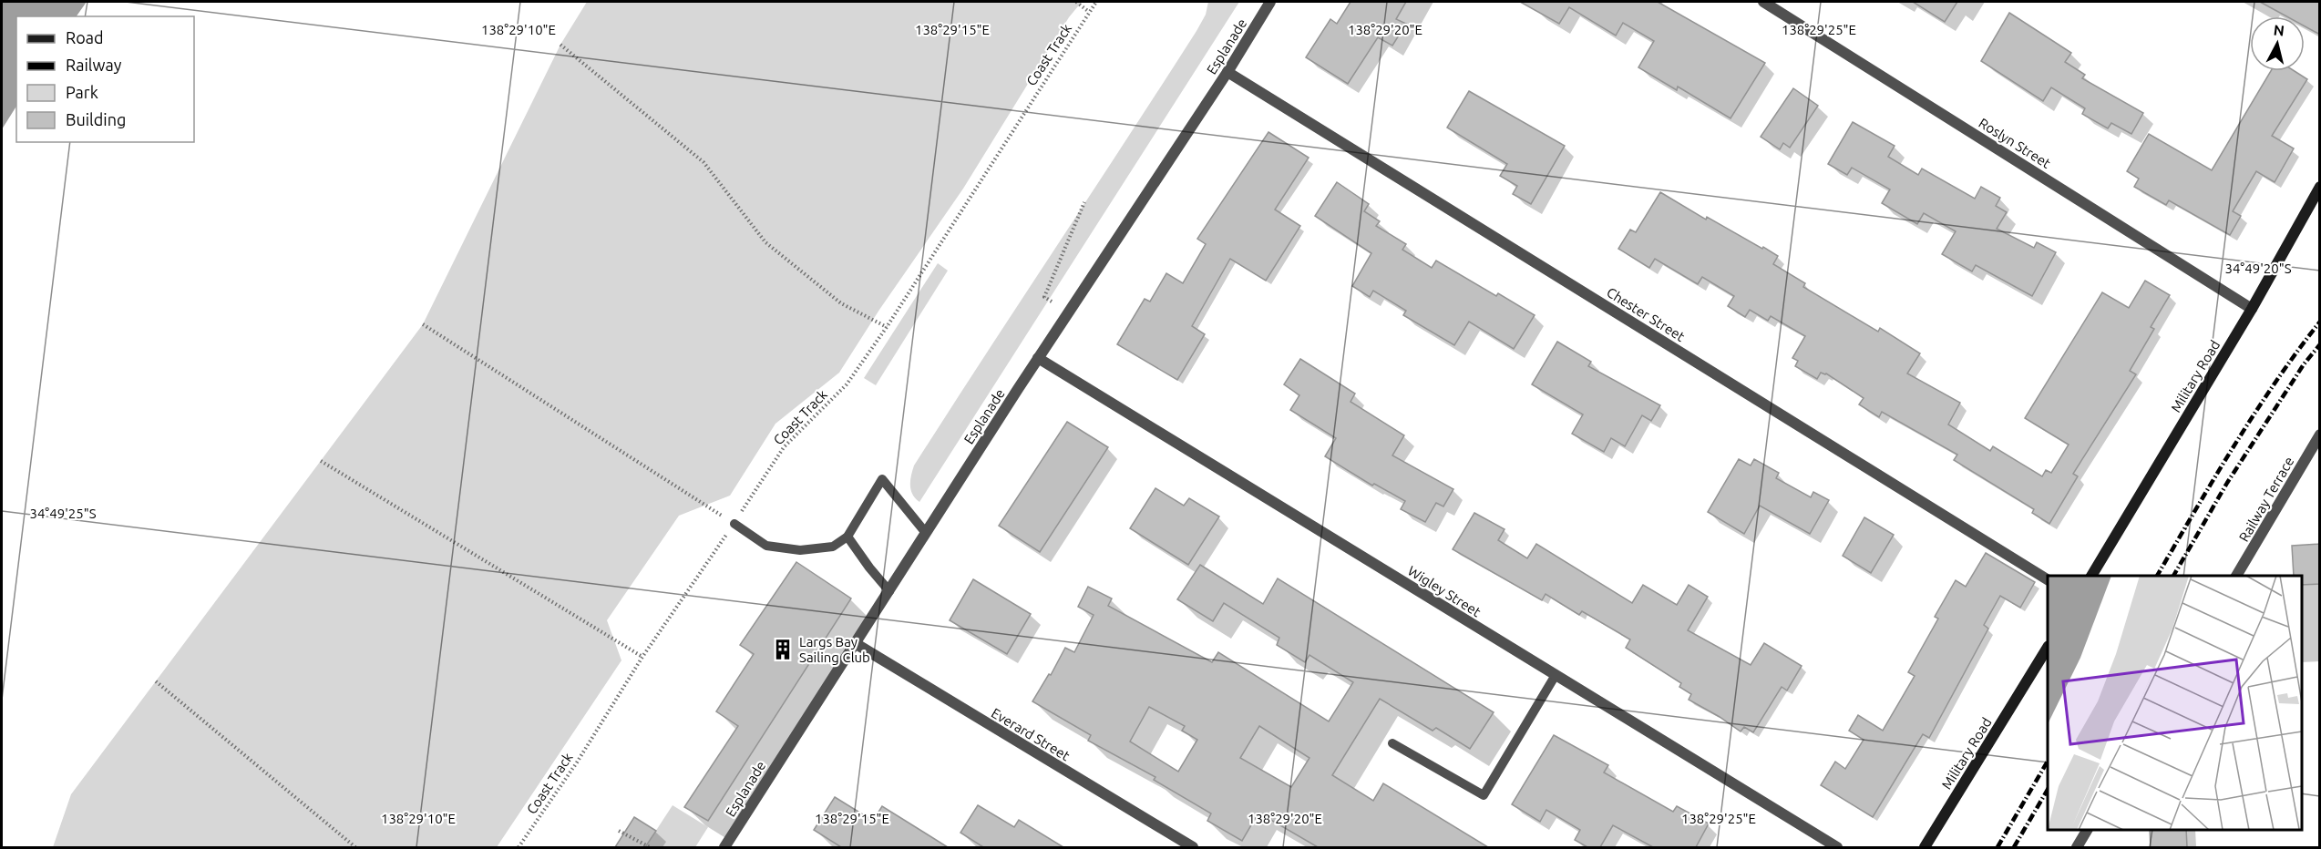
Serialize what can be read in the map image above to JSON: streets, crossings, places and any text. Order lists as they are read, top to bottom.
{
  "streets": {
    "main road": ["Military Road"],
    "street": [
      "Esplanade",
      "Roslyn Street",
      "Chester Street",
      "Railway Terrace",
      "Wigley Street",
      "Everard Street"
    ],
    "path": ["Coast Track"]
  },
  "crossings": [
    ["Esplanade", "Chester Street"],
    ["Esplanade", "Wigley Street"],
    ["Esplanade", "Everard Street"],
    ["Roslyn Street", "Military Road"]
  ],
  "places": {
    "building": ["Largs Bay Sailing Club"]
  },
  "legend": [
    "Road",
    "Railway",
    "Park",
    "Building"
  ],
  "north": "top",
  "coordinates": [
    "138°29'10\"E",
    "138°29'15\"E",
    "138°29'20\"E",
    "138°29'25\"E",
    "34°49'20\"S",
    "34°49'25\"S"
  ]
}
